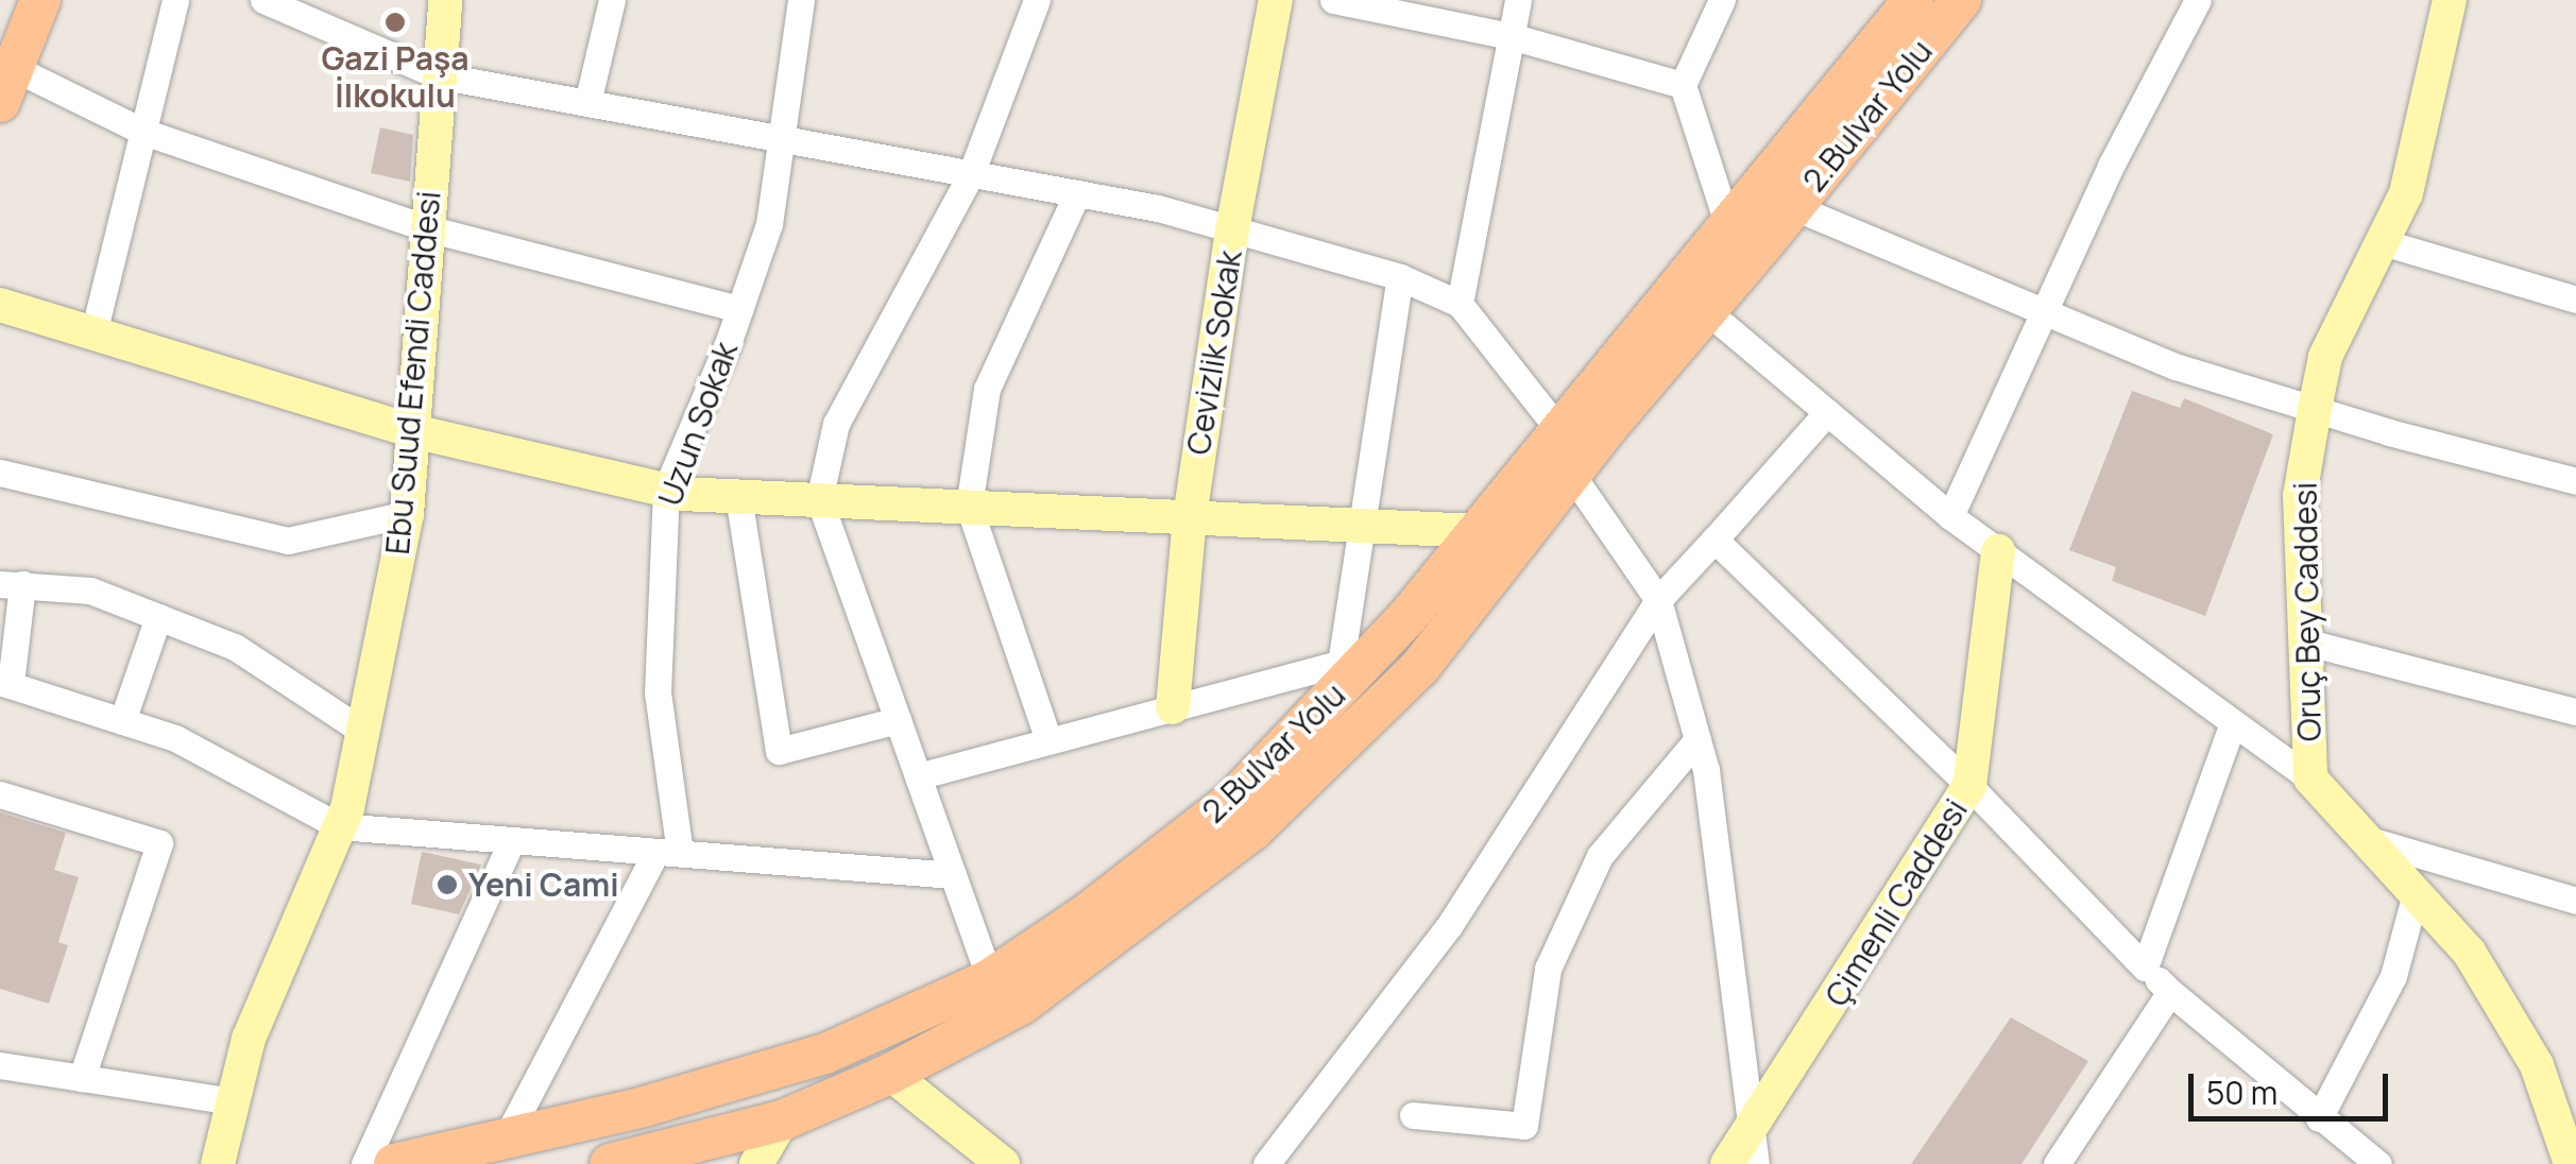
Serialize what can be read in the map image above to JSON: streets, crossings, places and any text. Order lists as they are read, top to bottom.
{
  "streets": {
    "main road": ["2.Bulvar Yolu"],
    "street": [
      "Cevizlik Sokak",
      "Ebu Suud Efendi Caddesi",
      "Uzun Sokak",
      "Oruç Bey Caddesi",
      "Çimenli Caddesi"
    ]
  },
  "places": ["Gazi Paşa İlkokulu", "Yeni Cami"],
  "scale_bar": "50 m"
}
